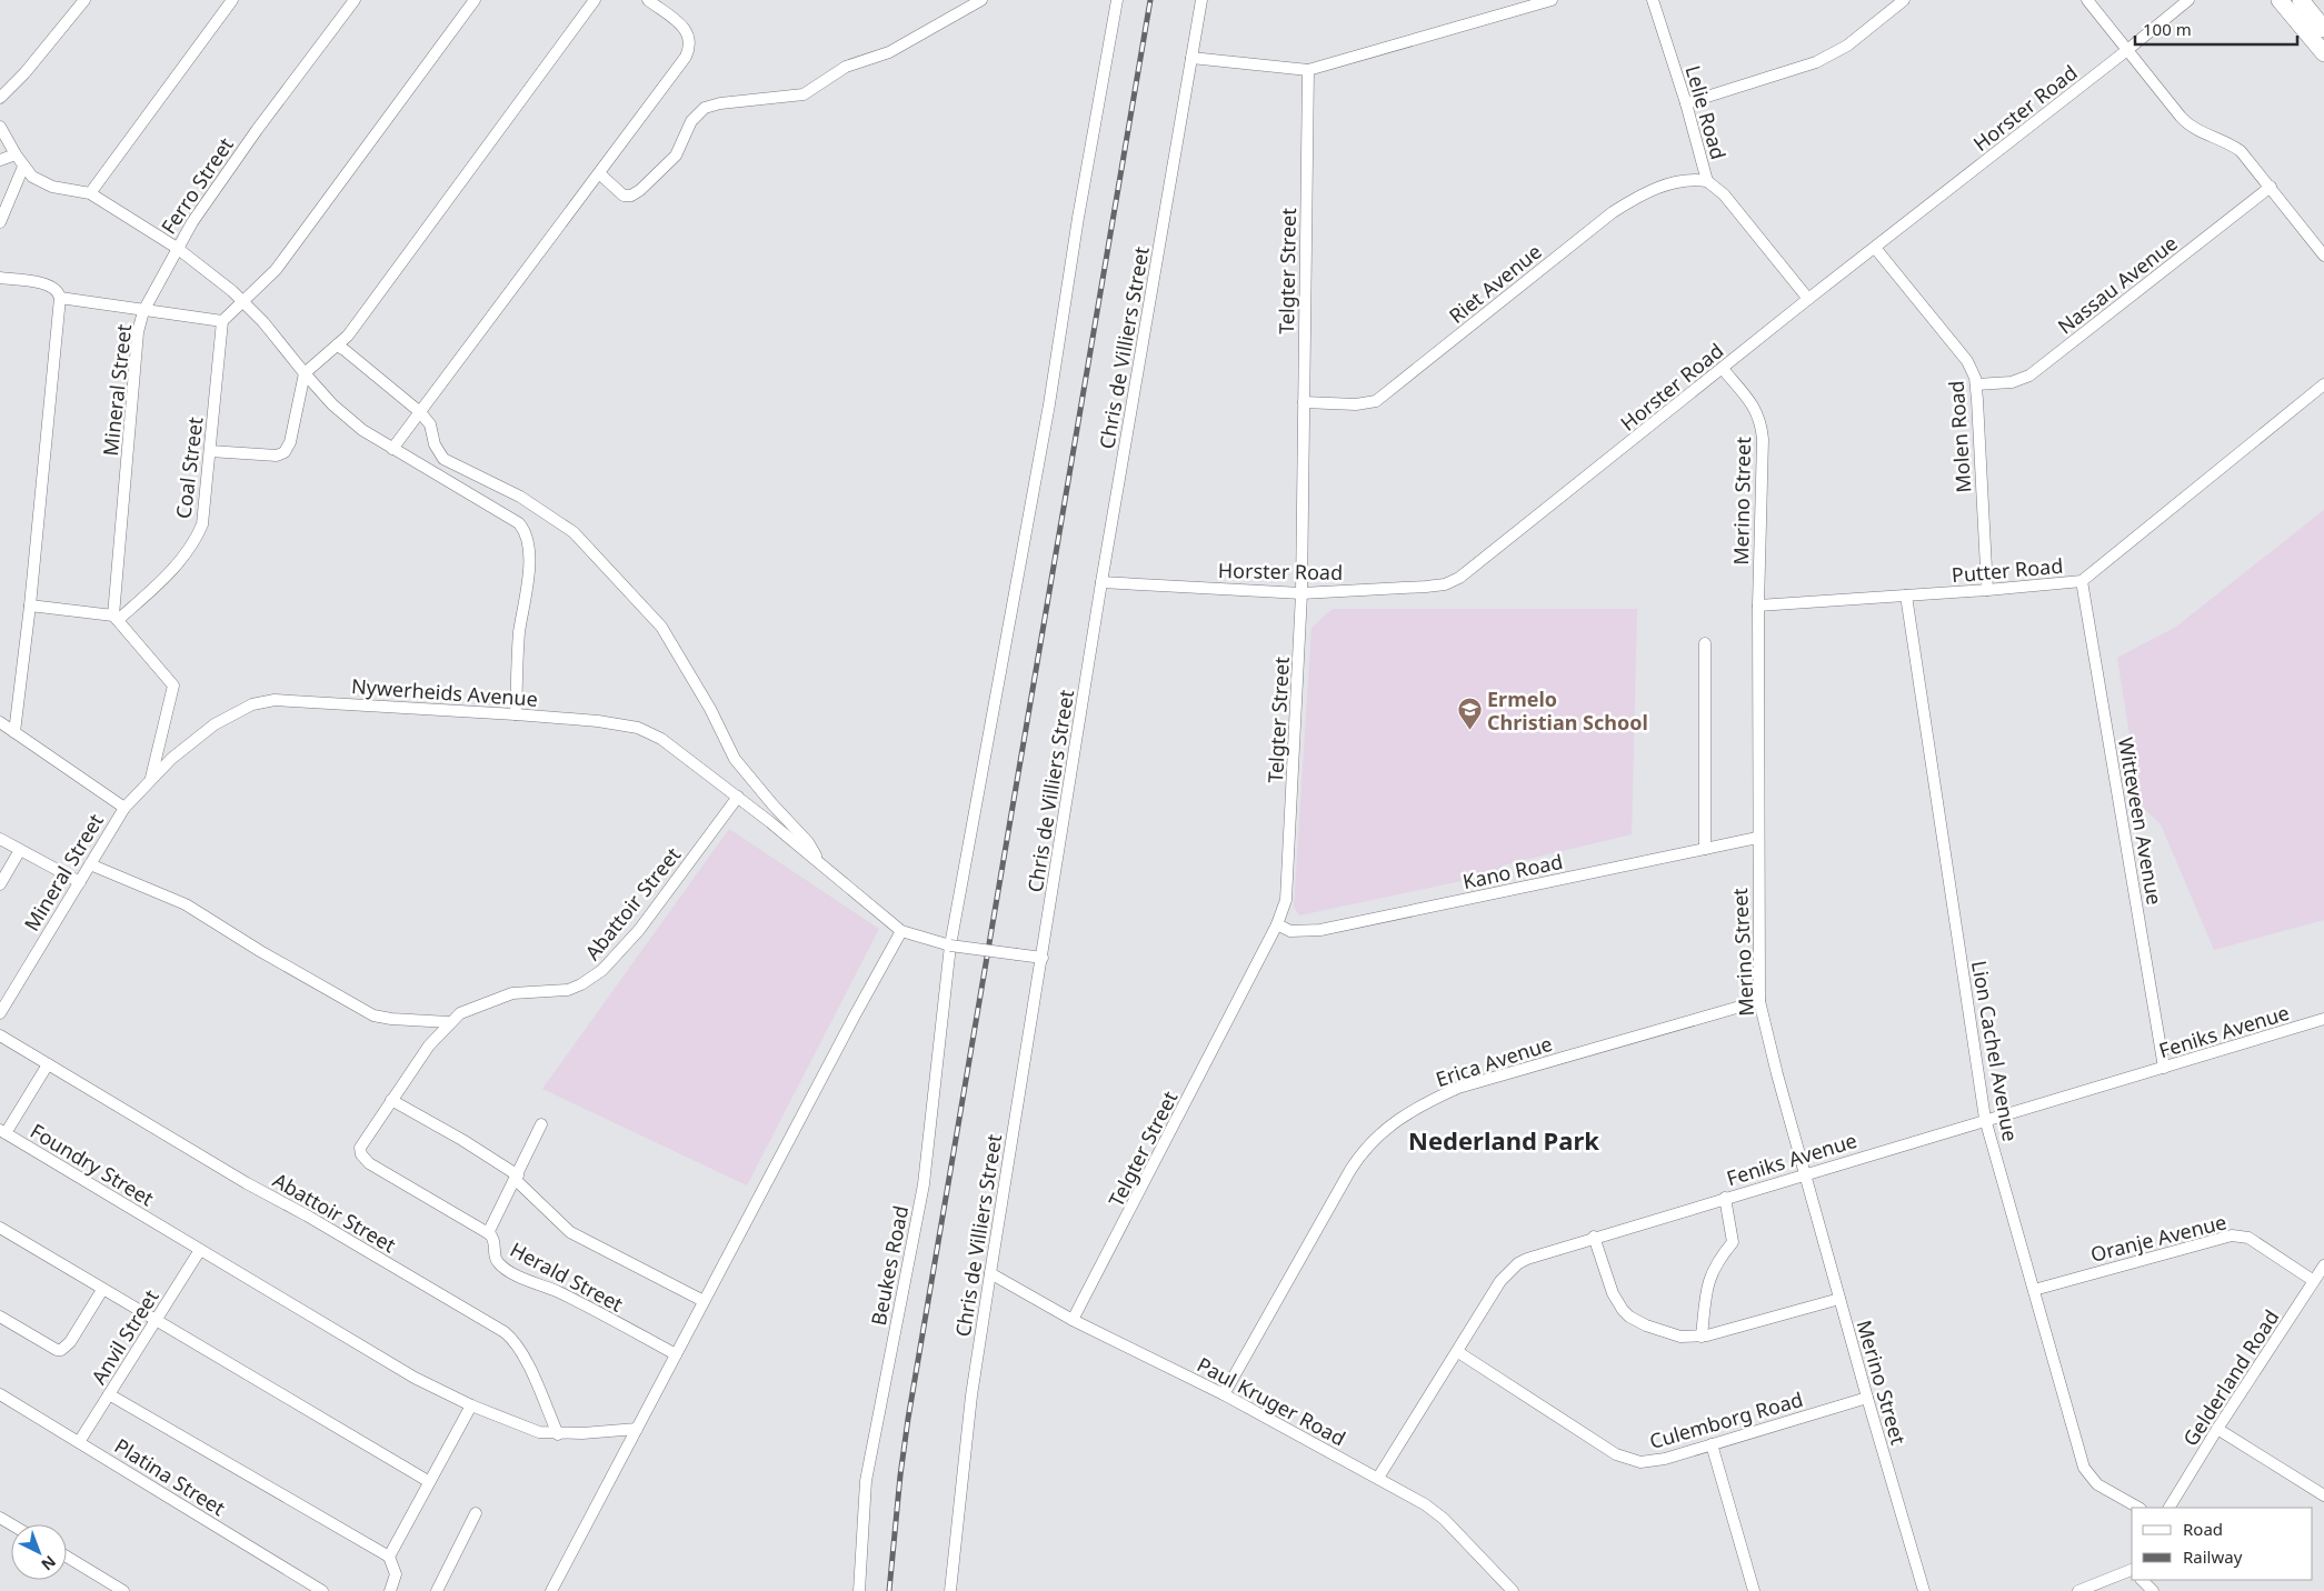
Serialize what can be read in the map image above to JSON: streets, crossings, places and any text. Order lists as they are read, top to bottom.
{
  "streets": {
    "street": [
      "Horster Road",
      "Lelie Road",
      "Ferro Street",
      "Telgter Street",
      "Riet Avenue",
      "Nassau Avenue",
      "Chris de Villiers Street",
      "Mineral Street",
      "Molen Road",
      "Coal Street",
      "Merino Street",
      "Putter Road",
      "Nywerheids Avenue",
      "Witteveen Avenue",
      "Kano Road",
      "Abattoir Street",
      "Feniks Avenue",
      "Lion Cachel Avenue",
      "Erica Avenue",
      "Foundry Street",
      "Oranje Avenue",
      "Beukes Road",
      "Herald Street",
      "Anvil Street",
      "Gelderland Road",
      "Paul Kruger Road",
      "Culemborg Road",
      "Platina Street"
    ]
  },
  "crossings": [
    ["Horster Road", "Lelie Road"],
    ["Horster Road", "Telgter Street"],
    ["Horster Road", "Chris de Villiers Street"],
    ["Horster Road", "Molen Road"],
    ["Horster Road", "Merino Street"],
    ["Lelie Road", "Riet Avenue"],
    ["Ferro Street", "Mineral Street"],
    ["Telgter Street", "Riet Avenue"],
    ["Telgter Street", "Kano Road"],
    ["Telgter Street", "Paul Kruger Road"],
    ["Nassau Avenue", "Molen Road"],
    ["Chris de Villiers Street", "Paul Kruger Road"],
    ["Mineral Street", "Coal Street"],
    ["Mineral Street", "Nywerheids Avenue"],
    ["Molen Road", "Putter Road"],
    ["Merino Street", "Putter Road"],
    ["Merino Street", "Kano Road"],
    ["Merino Street", "Feniks Avenue"],
    ["Merino Street", "Erica Avenue"],
    ["Merino Street", "Culemborg Road"],
    ["Putter Road", "Witteveen Avenue"],
    ["Putter Road", "Lion Cachel Avenue"],
    ["Nywerheids Avenue", "Abattoir Street"],
    ["Witteveen Avenue", "Feniks Avenue"],
    ["Abattoir Street", "Foundry Street"],
    ["Abattoir Street", "Herald Street"],
    ["Feniks Avenue", "Lion Cachel Avenue"],
    ["Feniks Avenue", "Paul Kruger Road"],
    ["Feniks Avenue", "Culemborg Road"],
    ["Lion Cachel Avenue", "Oranje Avenue"],
    ["Erica Avenue", "Paul Kruger Road"],
    ["Foundry Street", "Anvil Street"],
    ["Oranje Avenue", "Gelderland Road"],
    ["Anvil Street", "Platina Street"]
  ],
  "districts": ["Nederland Park"],
  "places": {
    "school or university": ["Ermelo Christian School"]
  },
  "legend": ["Road", "Railway"],
  "scale_bar": "100 m",
  "north": "bottom right"
}
